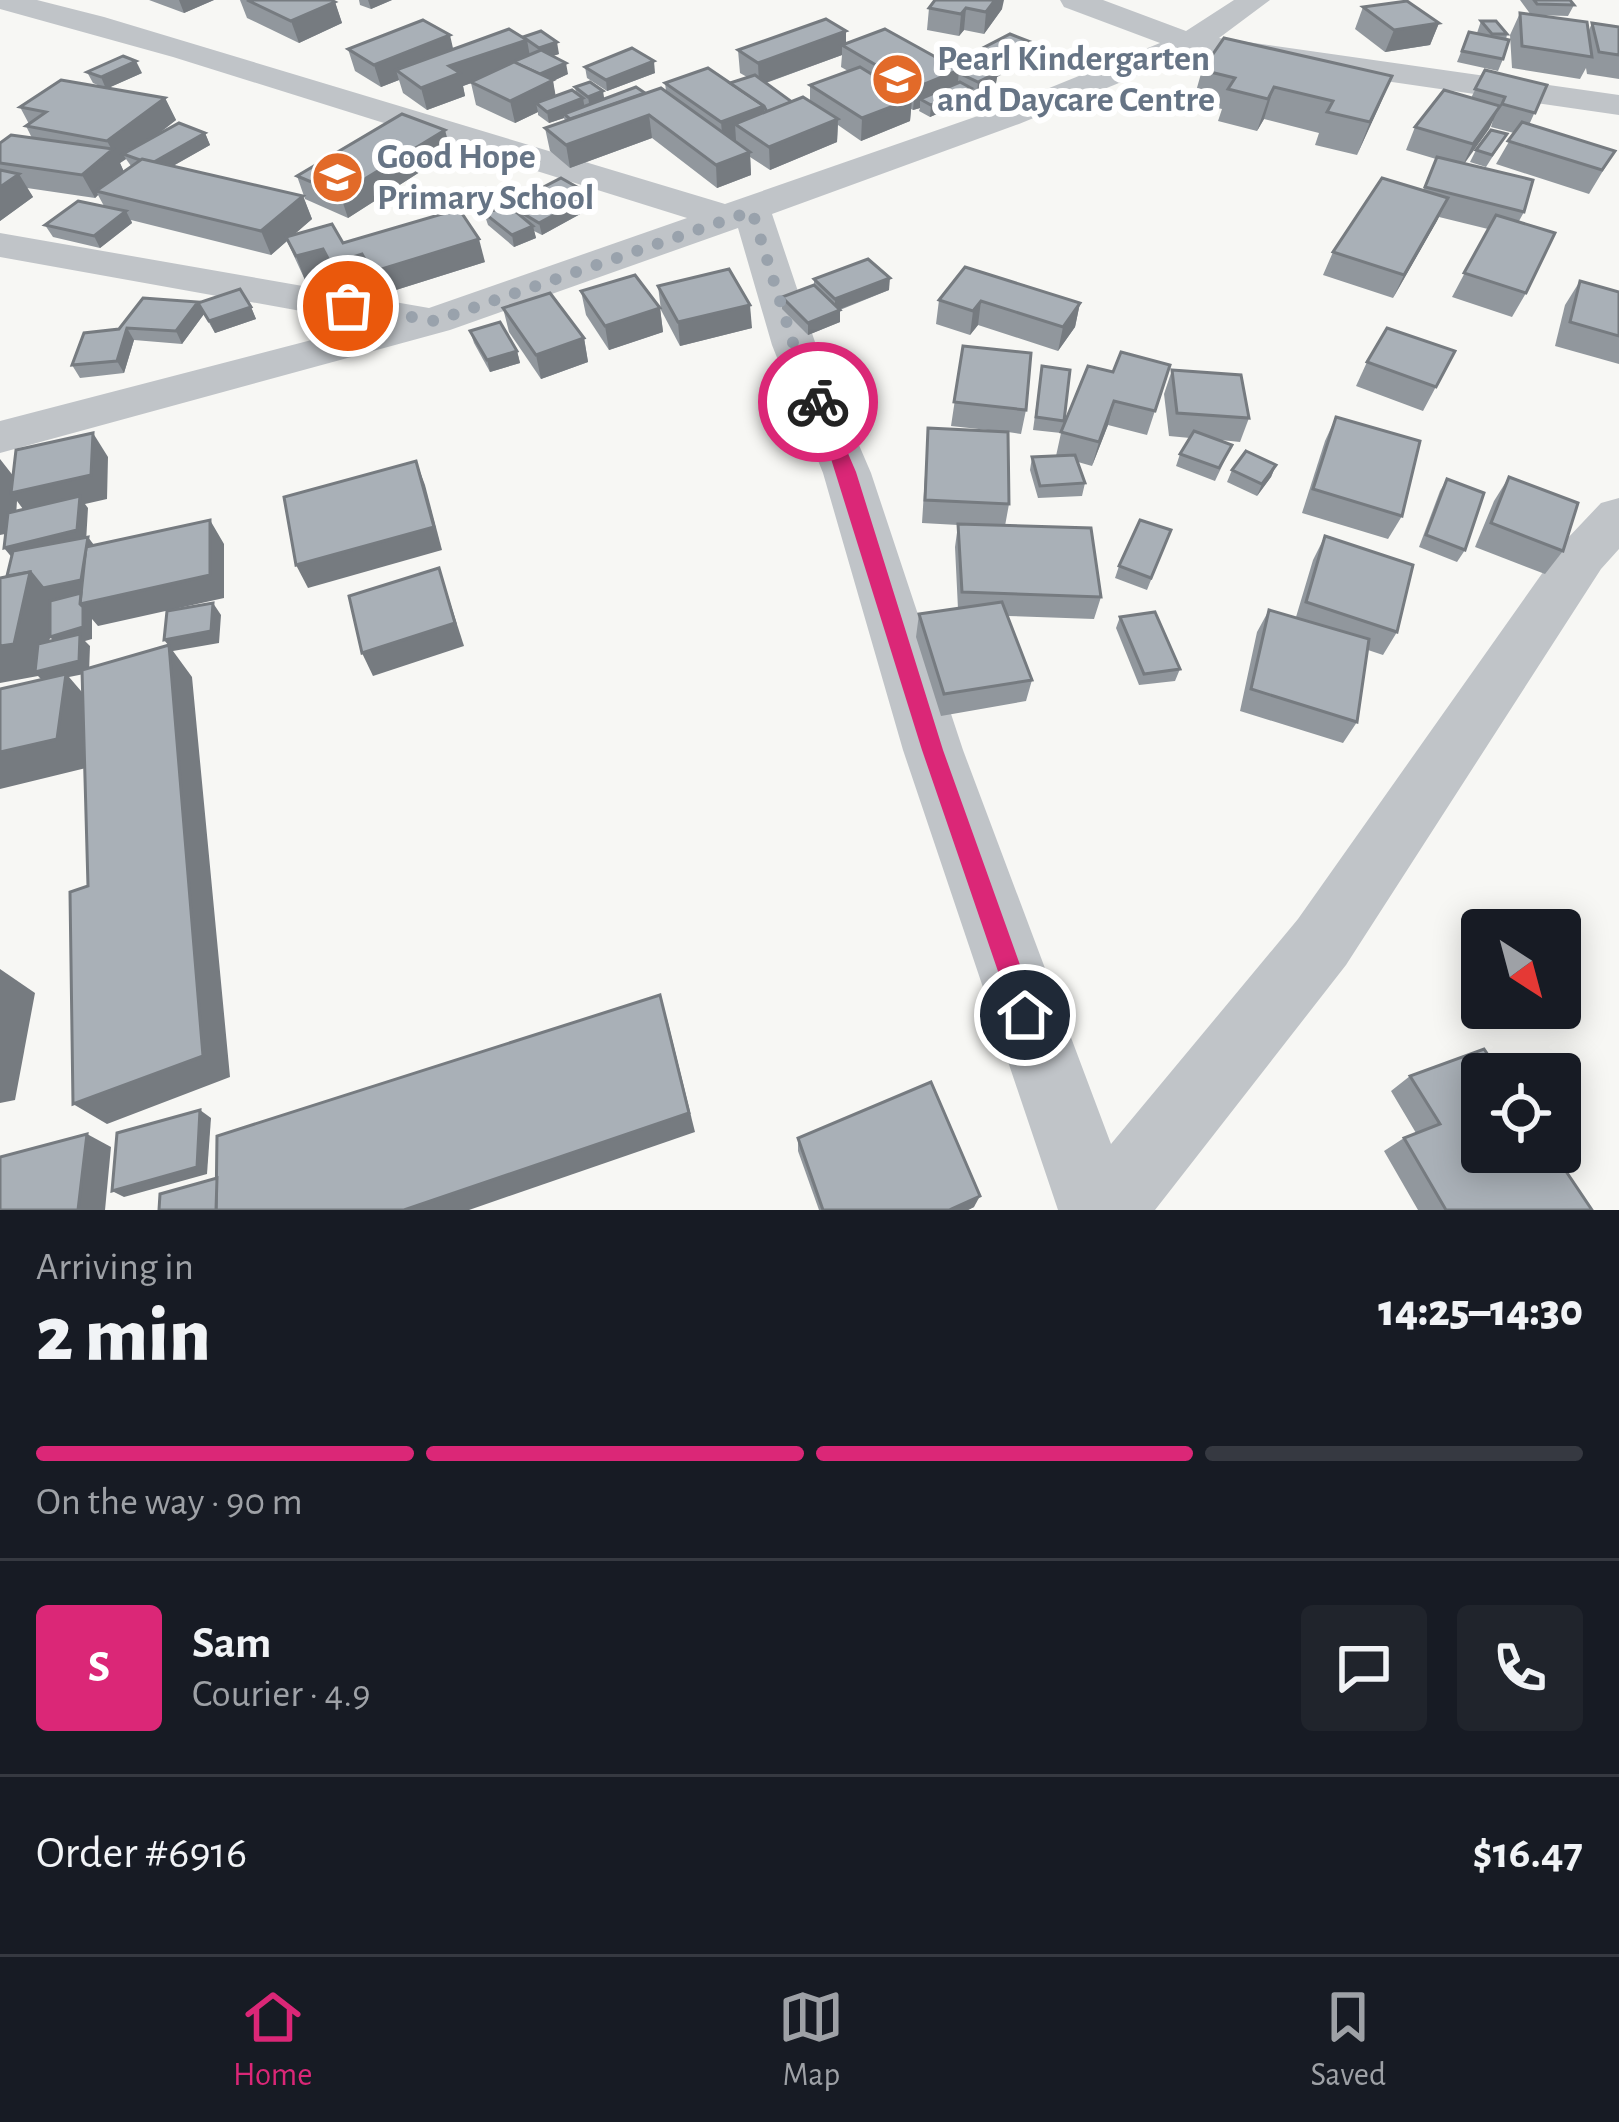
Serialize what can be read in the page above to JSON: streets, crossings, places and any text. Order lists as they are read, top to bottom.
{
  "places": {
    "school or university": ["Pearl Kindergarten and Daycare Centre", "Good Hope Primary School"]
  },
  "north": "bottom right",
  "page": {
    "heading": ["2 min", "Arriving in", "14:25–14:30"],
    "panel": [
      "Sam",
      "Courier · 4.9",
      "Order #6916",
      "$16.47"
    ],
    "bar": "On the way · 90 m",
    "round": "S",
    "tabs": ["Home", "Map", "Saved"]
  }
}
